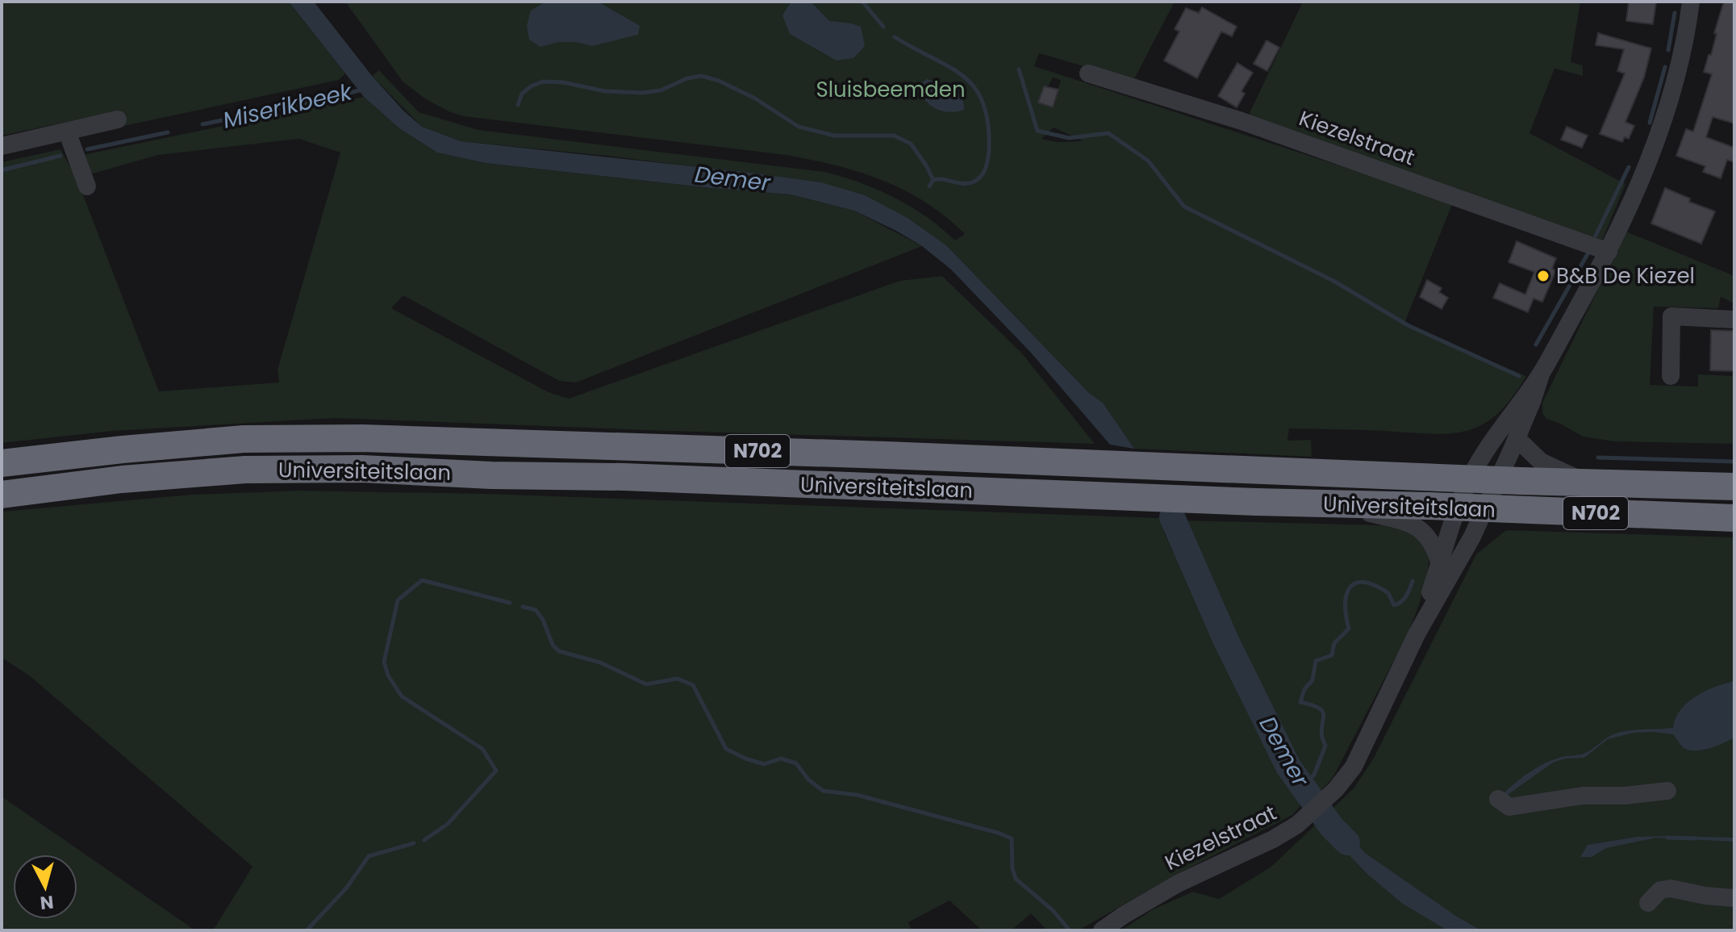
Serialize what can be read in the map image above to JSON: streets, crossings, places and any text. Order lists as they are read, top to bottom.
{
  "streets": {
    "highway": ["N702", "Universiteitslaan"],
    "street": ["Kiezelstraat"]
  },
  "crossings": [
    ["Kiezelstraat", "Universiteitslaan"]
  ],
  "water": ["Miserikbeek", "Demer"],
  "parks": ["Sluisbeemden"],
  "places": ["B&B De Kiezel"],
  "north": "bottom"
}
